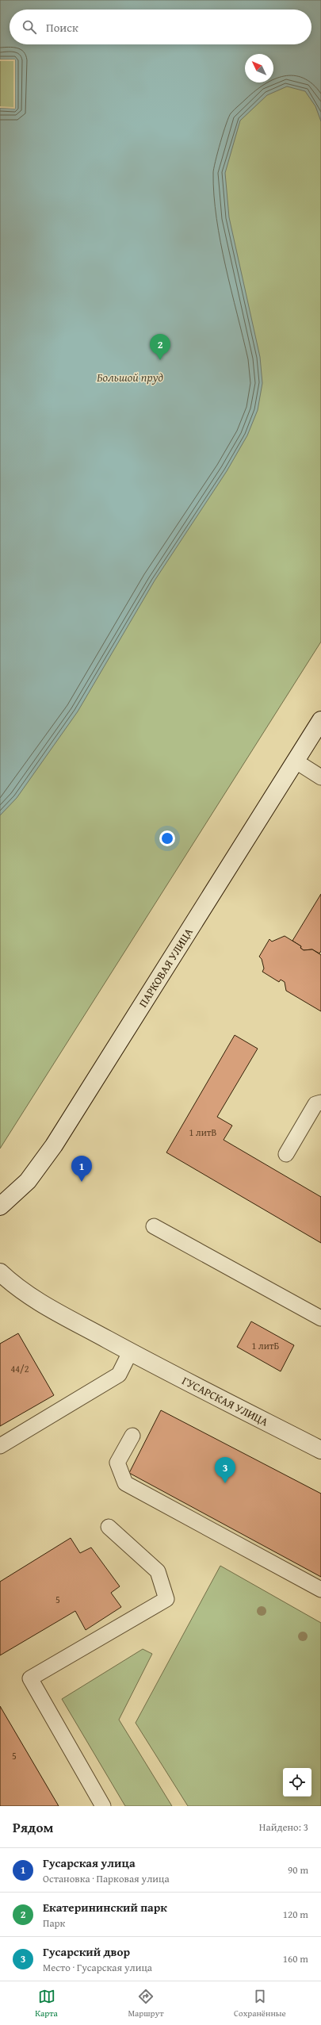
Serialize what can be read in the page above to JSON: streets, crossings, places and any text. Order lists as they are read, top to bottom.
{
  "streets": {
    "main road": ["ПАРКОВАЯ УЛИЦА", "ГУСАРСКАЯ УЛИЦА"]
  },
  "water": ["Большой пруд"],
  "house_numbers": [
    "1 литВ",
    "1 литБ",
    "44/2",
    "5",
    "5"
  ],
  "north": "top left",
  "page": {
    "search": "Поиск",
    "pins": ["2", "1", "3"],
    "heading": ["Рядом", "Найдено: 3"],
    "list": [
      {
        "mark": "1",
        "name": "Гусарская улица",
        "note": "Остановка · Парковая улица",
        "value": "90 m"
      },
      {
        "mark": "2",
        "name": "Екатерининский парк",
        "note": "Парк",
        "value": "120 m"
      },
      {
        "mark": "3",
        "name": "Гусарский двор",
        "note": "Место · Гусарская улица",
        "value": "160 m"
      }
    ],
    "nav": ["Карта", "Маршрут", "Сохранённые"]
  }
}
